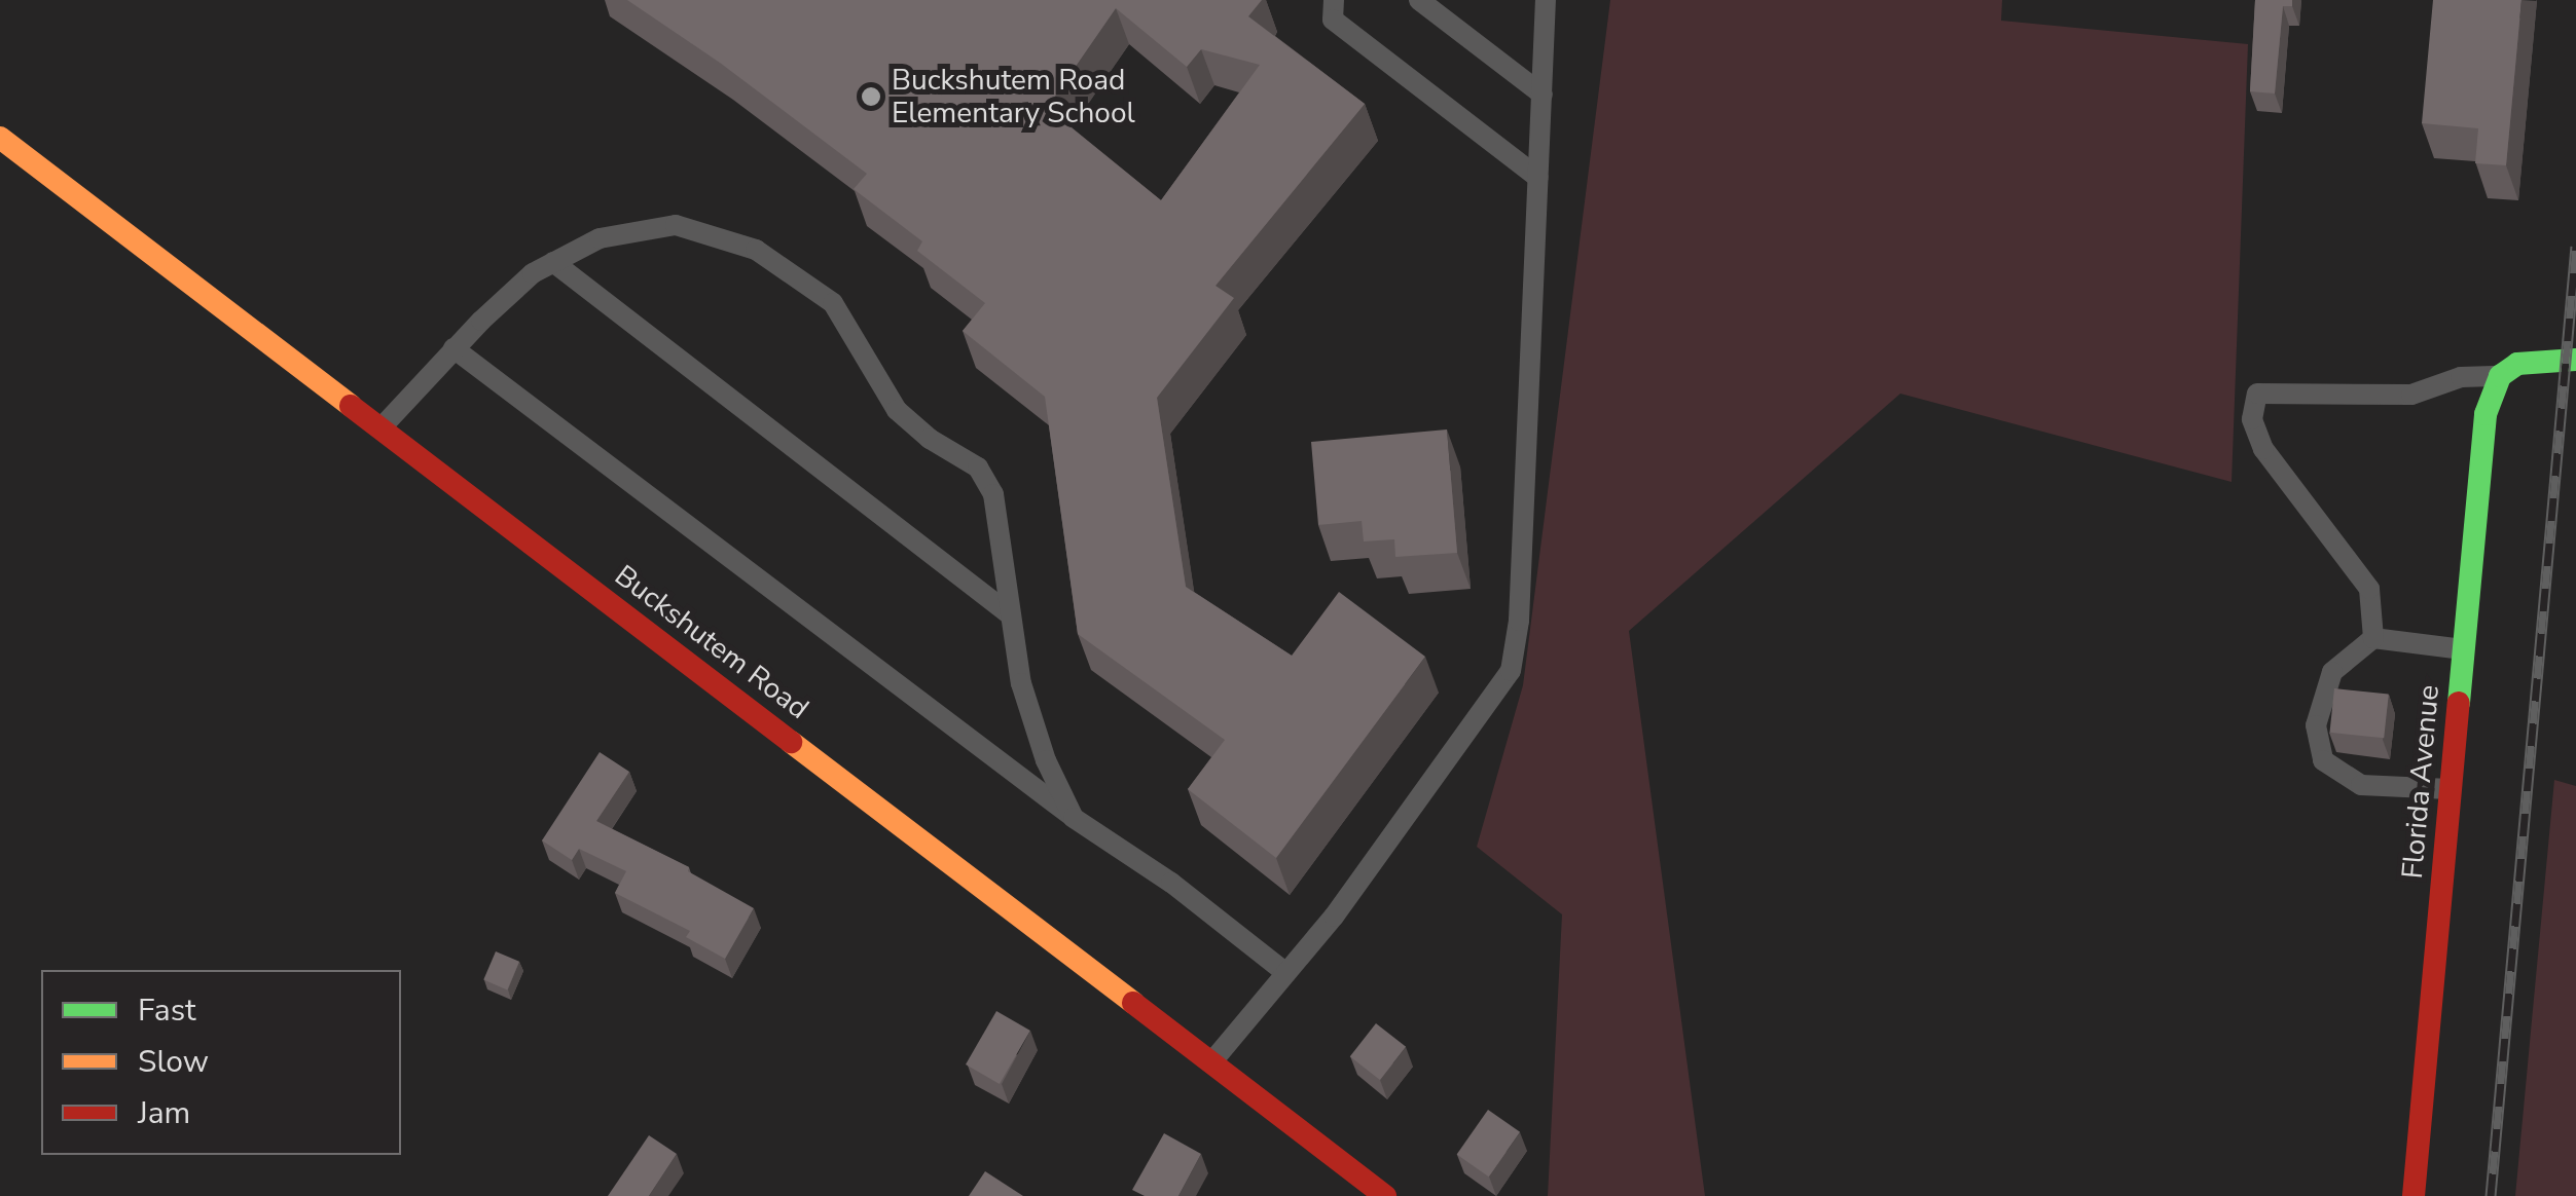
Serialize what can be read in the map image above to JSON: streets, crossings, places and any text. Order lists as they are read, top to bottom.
{
  "streets": {
    "main road": ["Buckshutem Road", "Florida Avenue"]
  },
  "places": ["Buckshutem Road Elementary School"],
  "legend": ["Fast", "Slow", "Jam"]
}
